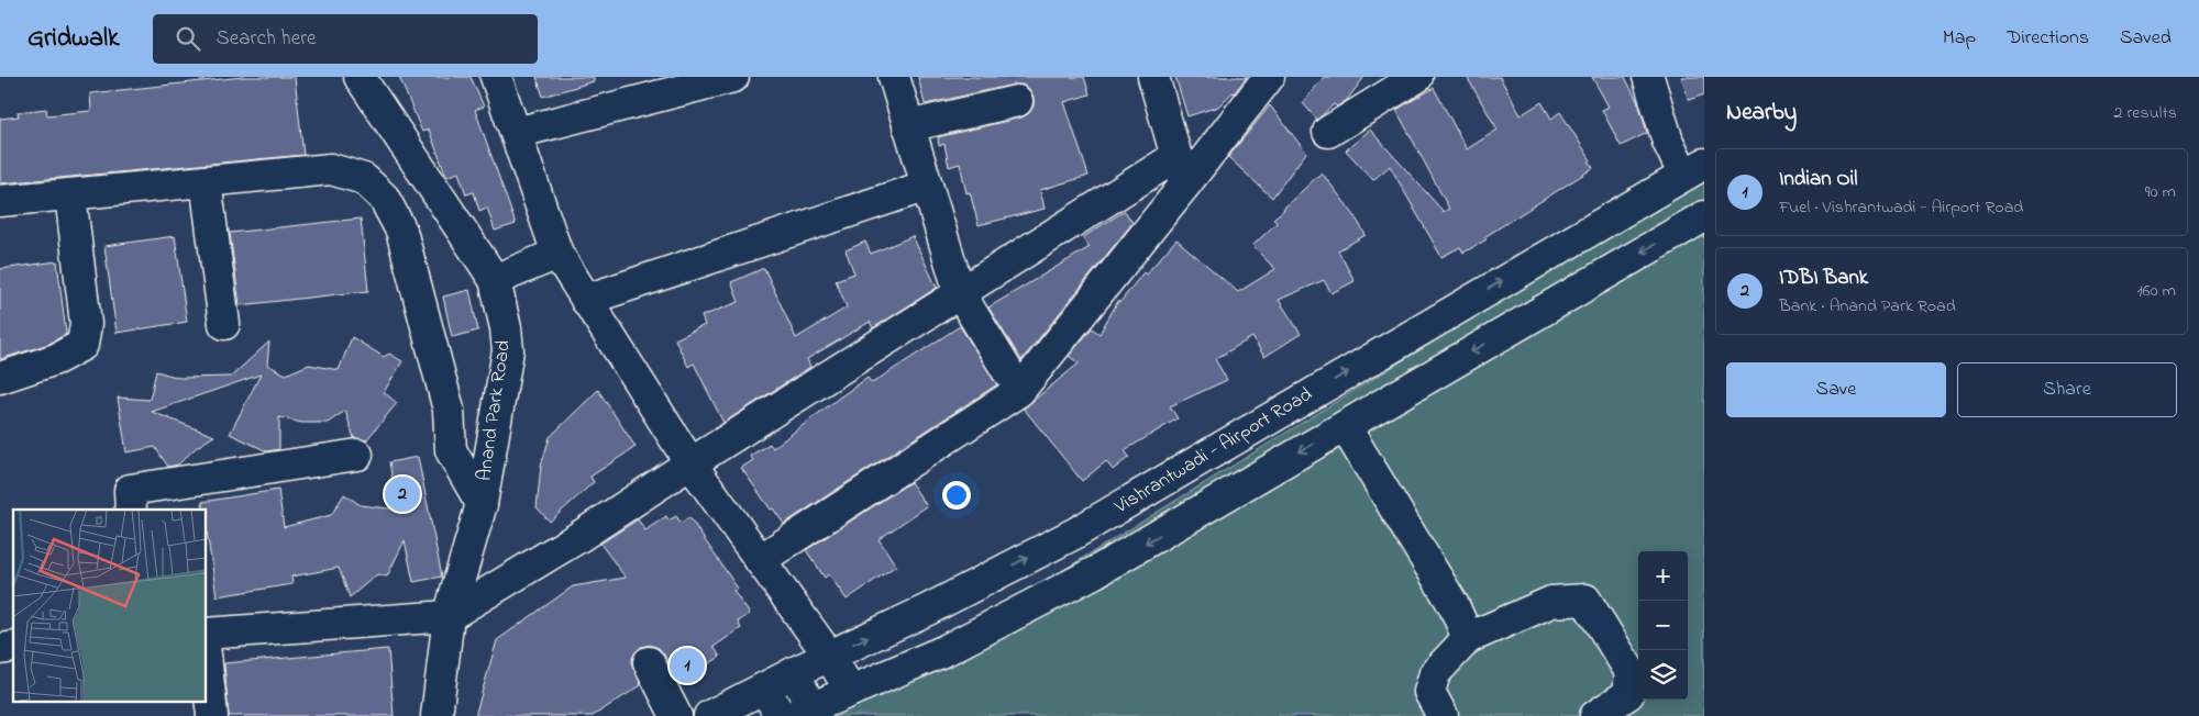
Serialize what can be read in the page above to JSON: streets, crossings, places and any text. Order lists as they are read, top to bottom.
{
  "streets": {
    "street": ["Anand Park Road", "Vishrantwadi - Airport Road"]
  },
  "page": {
    "header": "Gridwalk",
    "search": "Search here",
    "nav": ["Map", "Directions", "Saved"],
    "heading": ["Nearby", "2 results"],
    "list": [
      {
        "mark": "1",
        "name": "Indian Oil",
        "note": "Fuel · Vishrantwadi - Airport Road",
        "value": "90 m"
      },
      {
        "mark": "2",
        "name": "IDBI Bank",
        "note": "Bank · Anand Park Road",
        "value": "160 m"
      }
    ],
    "buttons": ["Save", "Share"],
    "pins": ["2", "1"],
    "map_buttons": ["+", "−"]
  }
}
